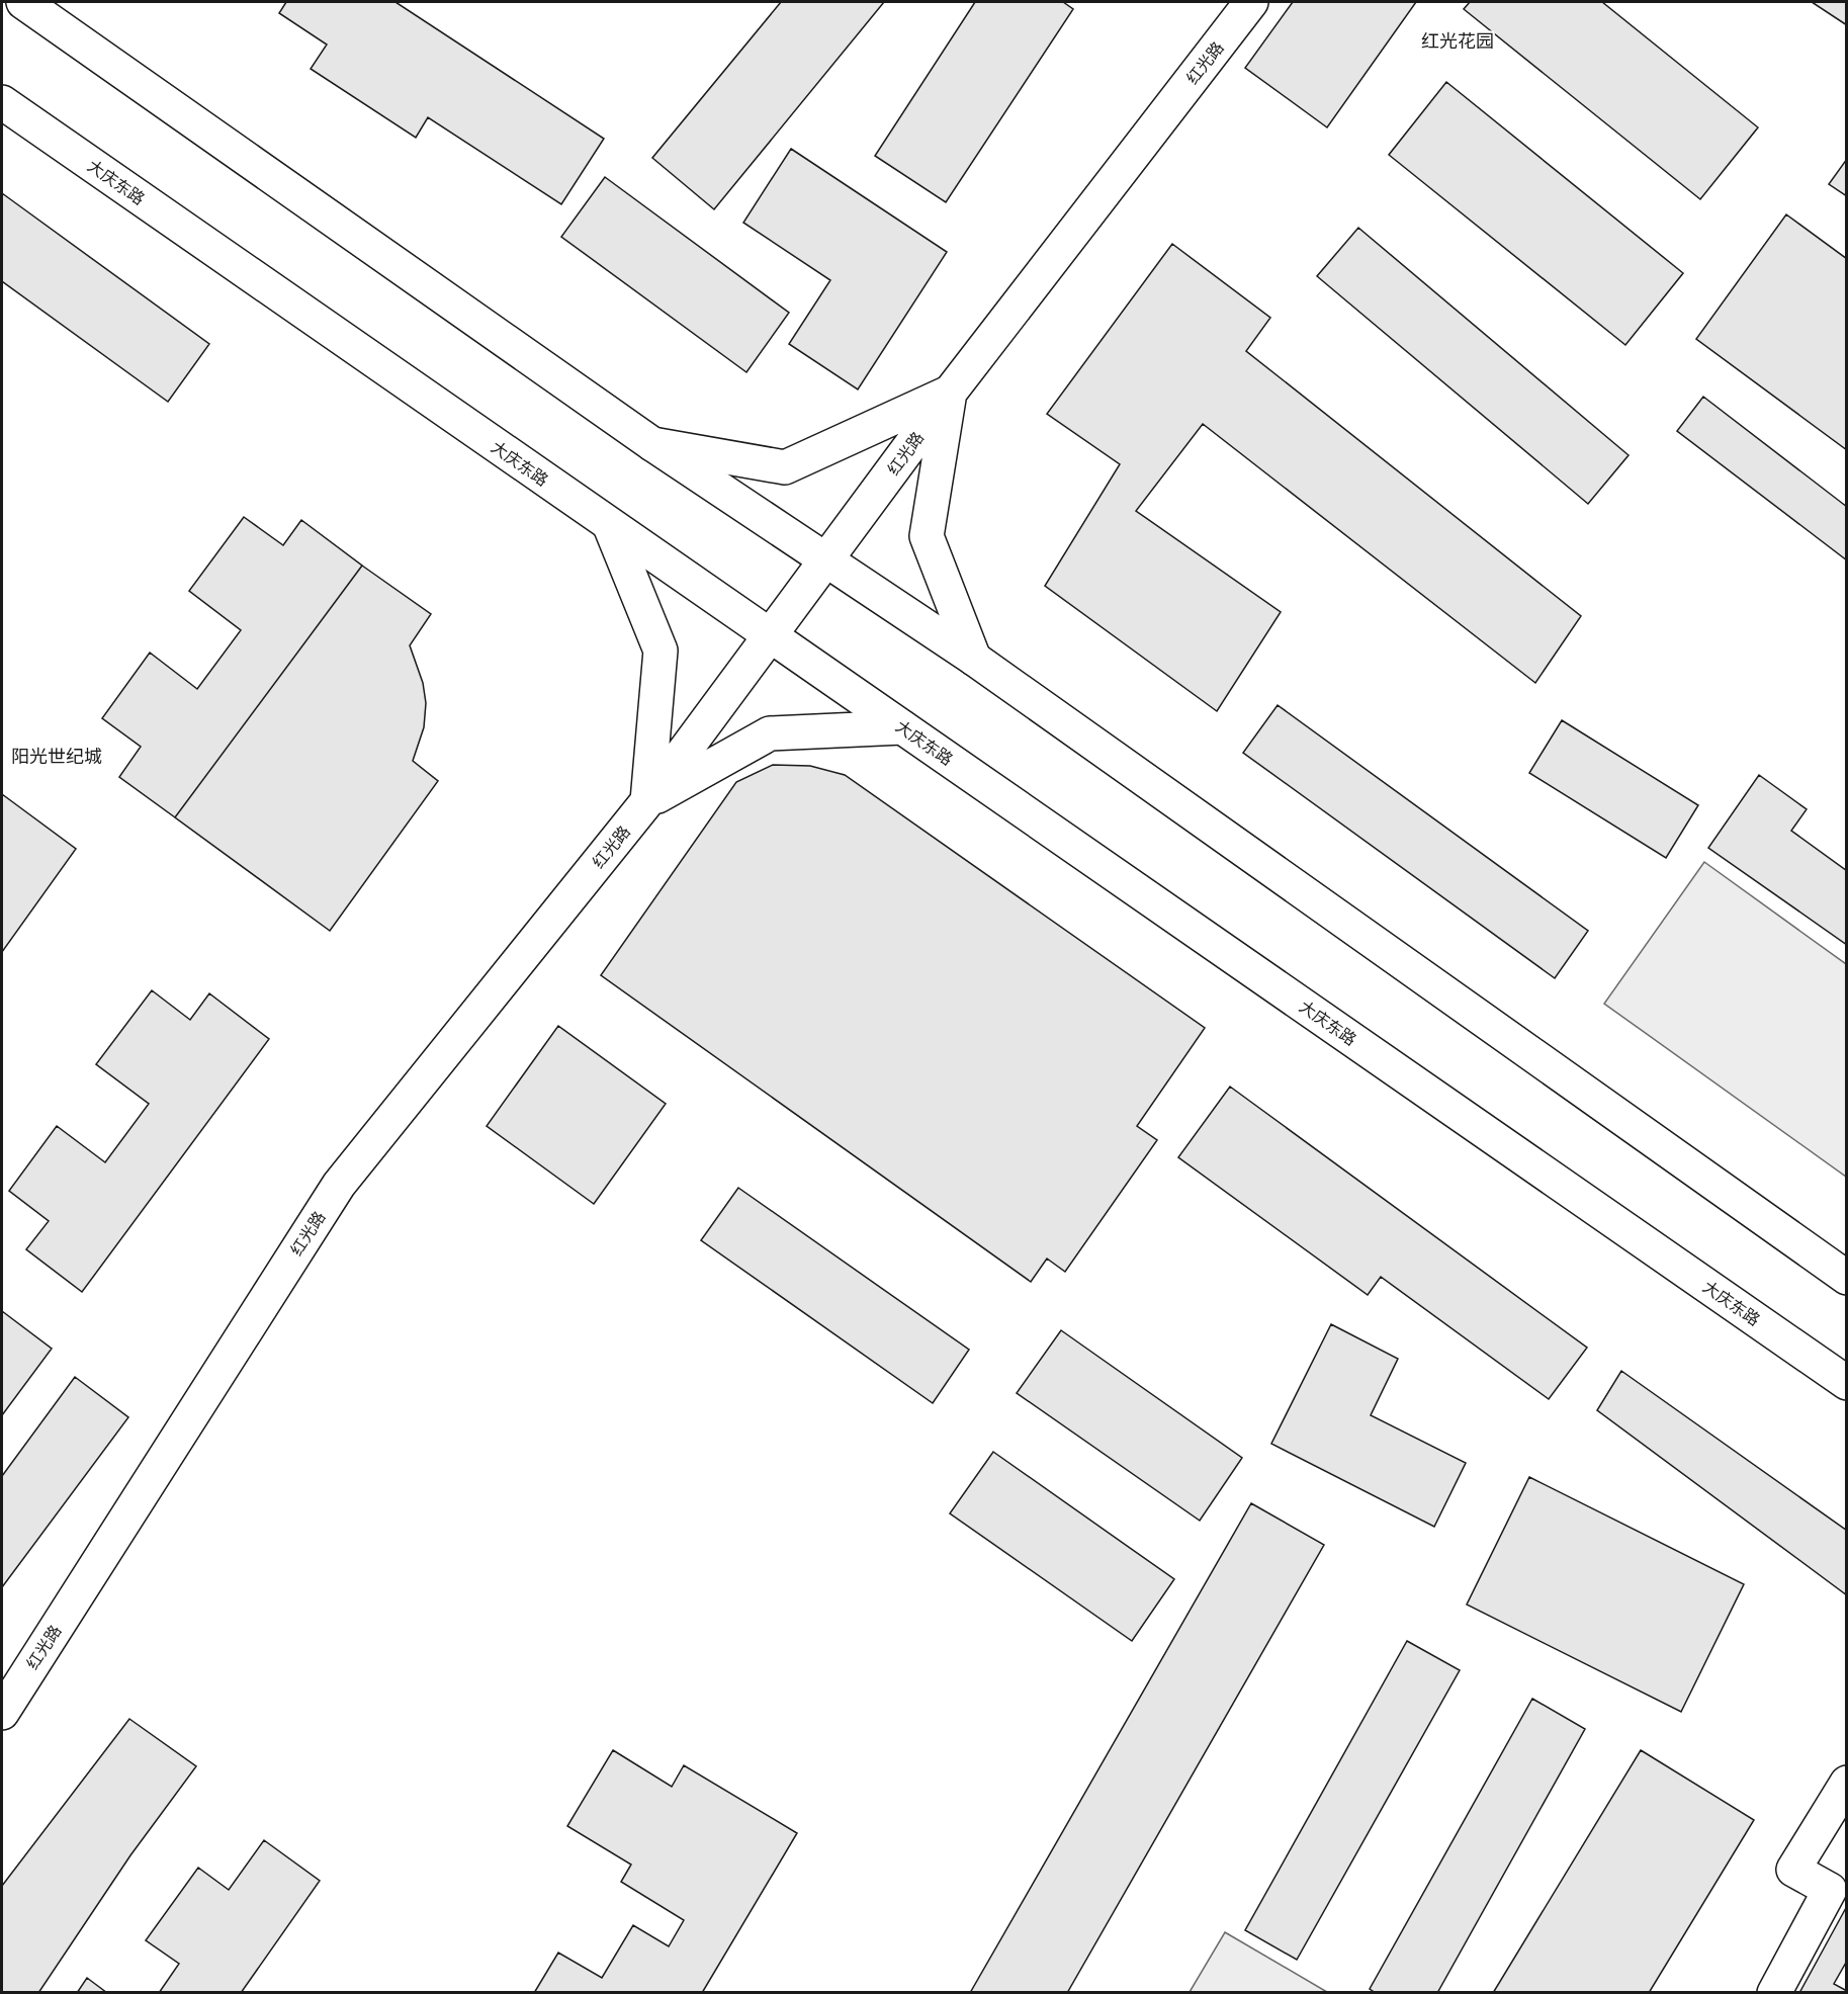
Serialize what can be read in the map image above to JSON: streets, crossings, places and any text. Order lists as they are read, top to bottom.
{
  "streets": {
    "main road": ["红光路", "大庆东路"]
  },
  "crossings": [
    ["红光路", "大庆东路"]
  ],
  "districts": ["红光花园", "阳光世纪城"]
}
